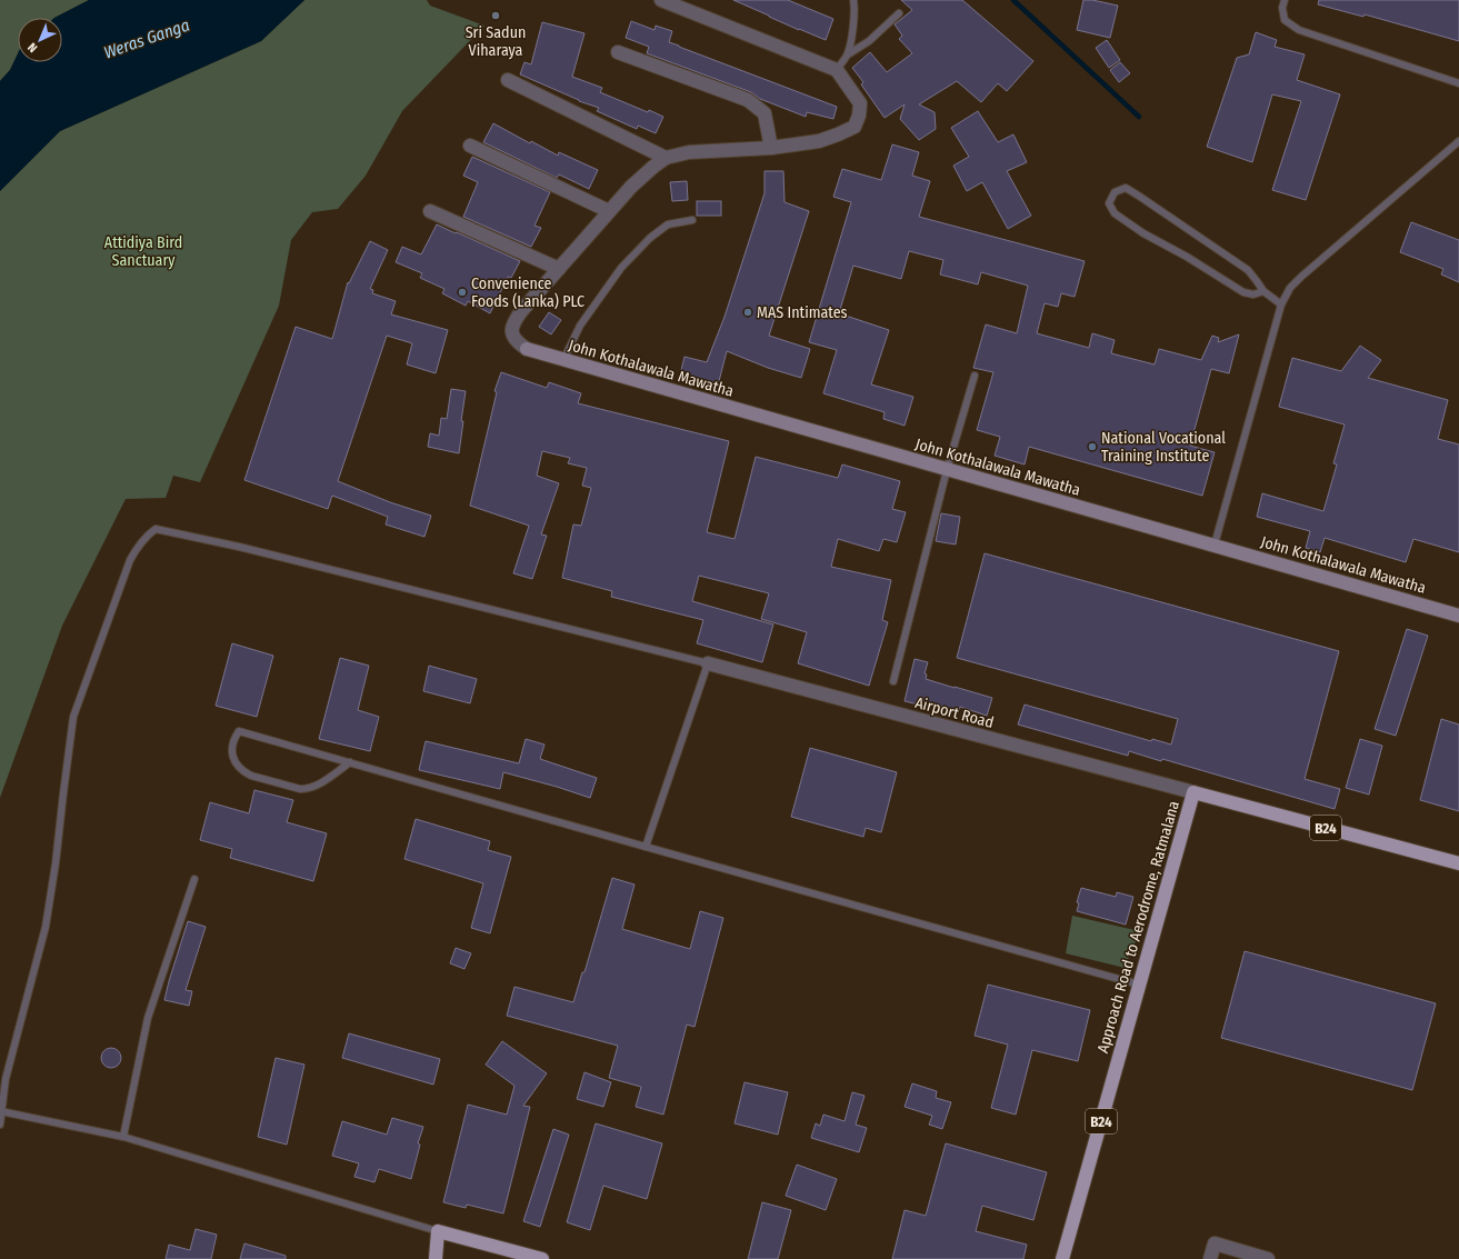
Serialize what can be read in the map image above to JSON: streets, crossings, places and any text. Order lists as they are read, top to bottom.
{
  "streets": {
    "main road": ["B24", "Approach Road to Aerodrome, Ratmalana"],
    "street": ["John Kothalawala Mawatha", "Airport Road"]
  },
  "crossings": [
    ["Airport Road", "Approach Road to Aerodrome, Ratmalana"]
  ],
  "water": ["Weras Ganga"],
  "parks": ["Attidiya Bird Sanctuary"],
  "places": [
    "Sri Sadun Viharaya",
    "Convenience Foods (Lanka) PLC",
    "MAS Intimates",
    "National Vocational Training Institute"
  ],
  "north": "bottom left"
}
